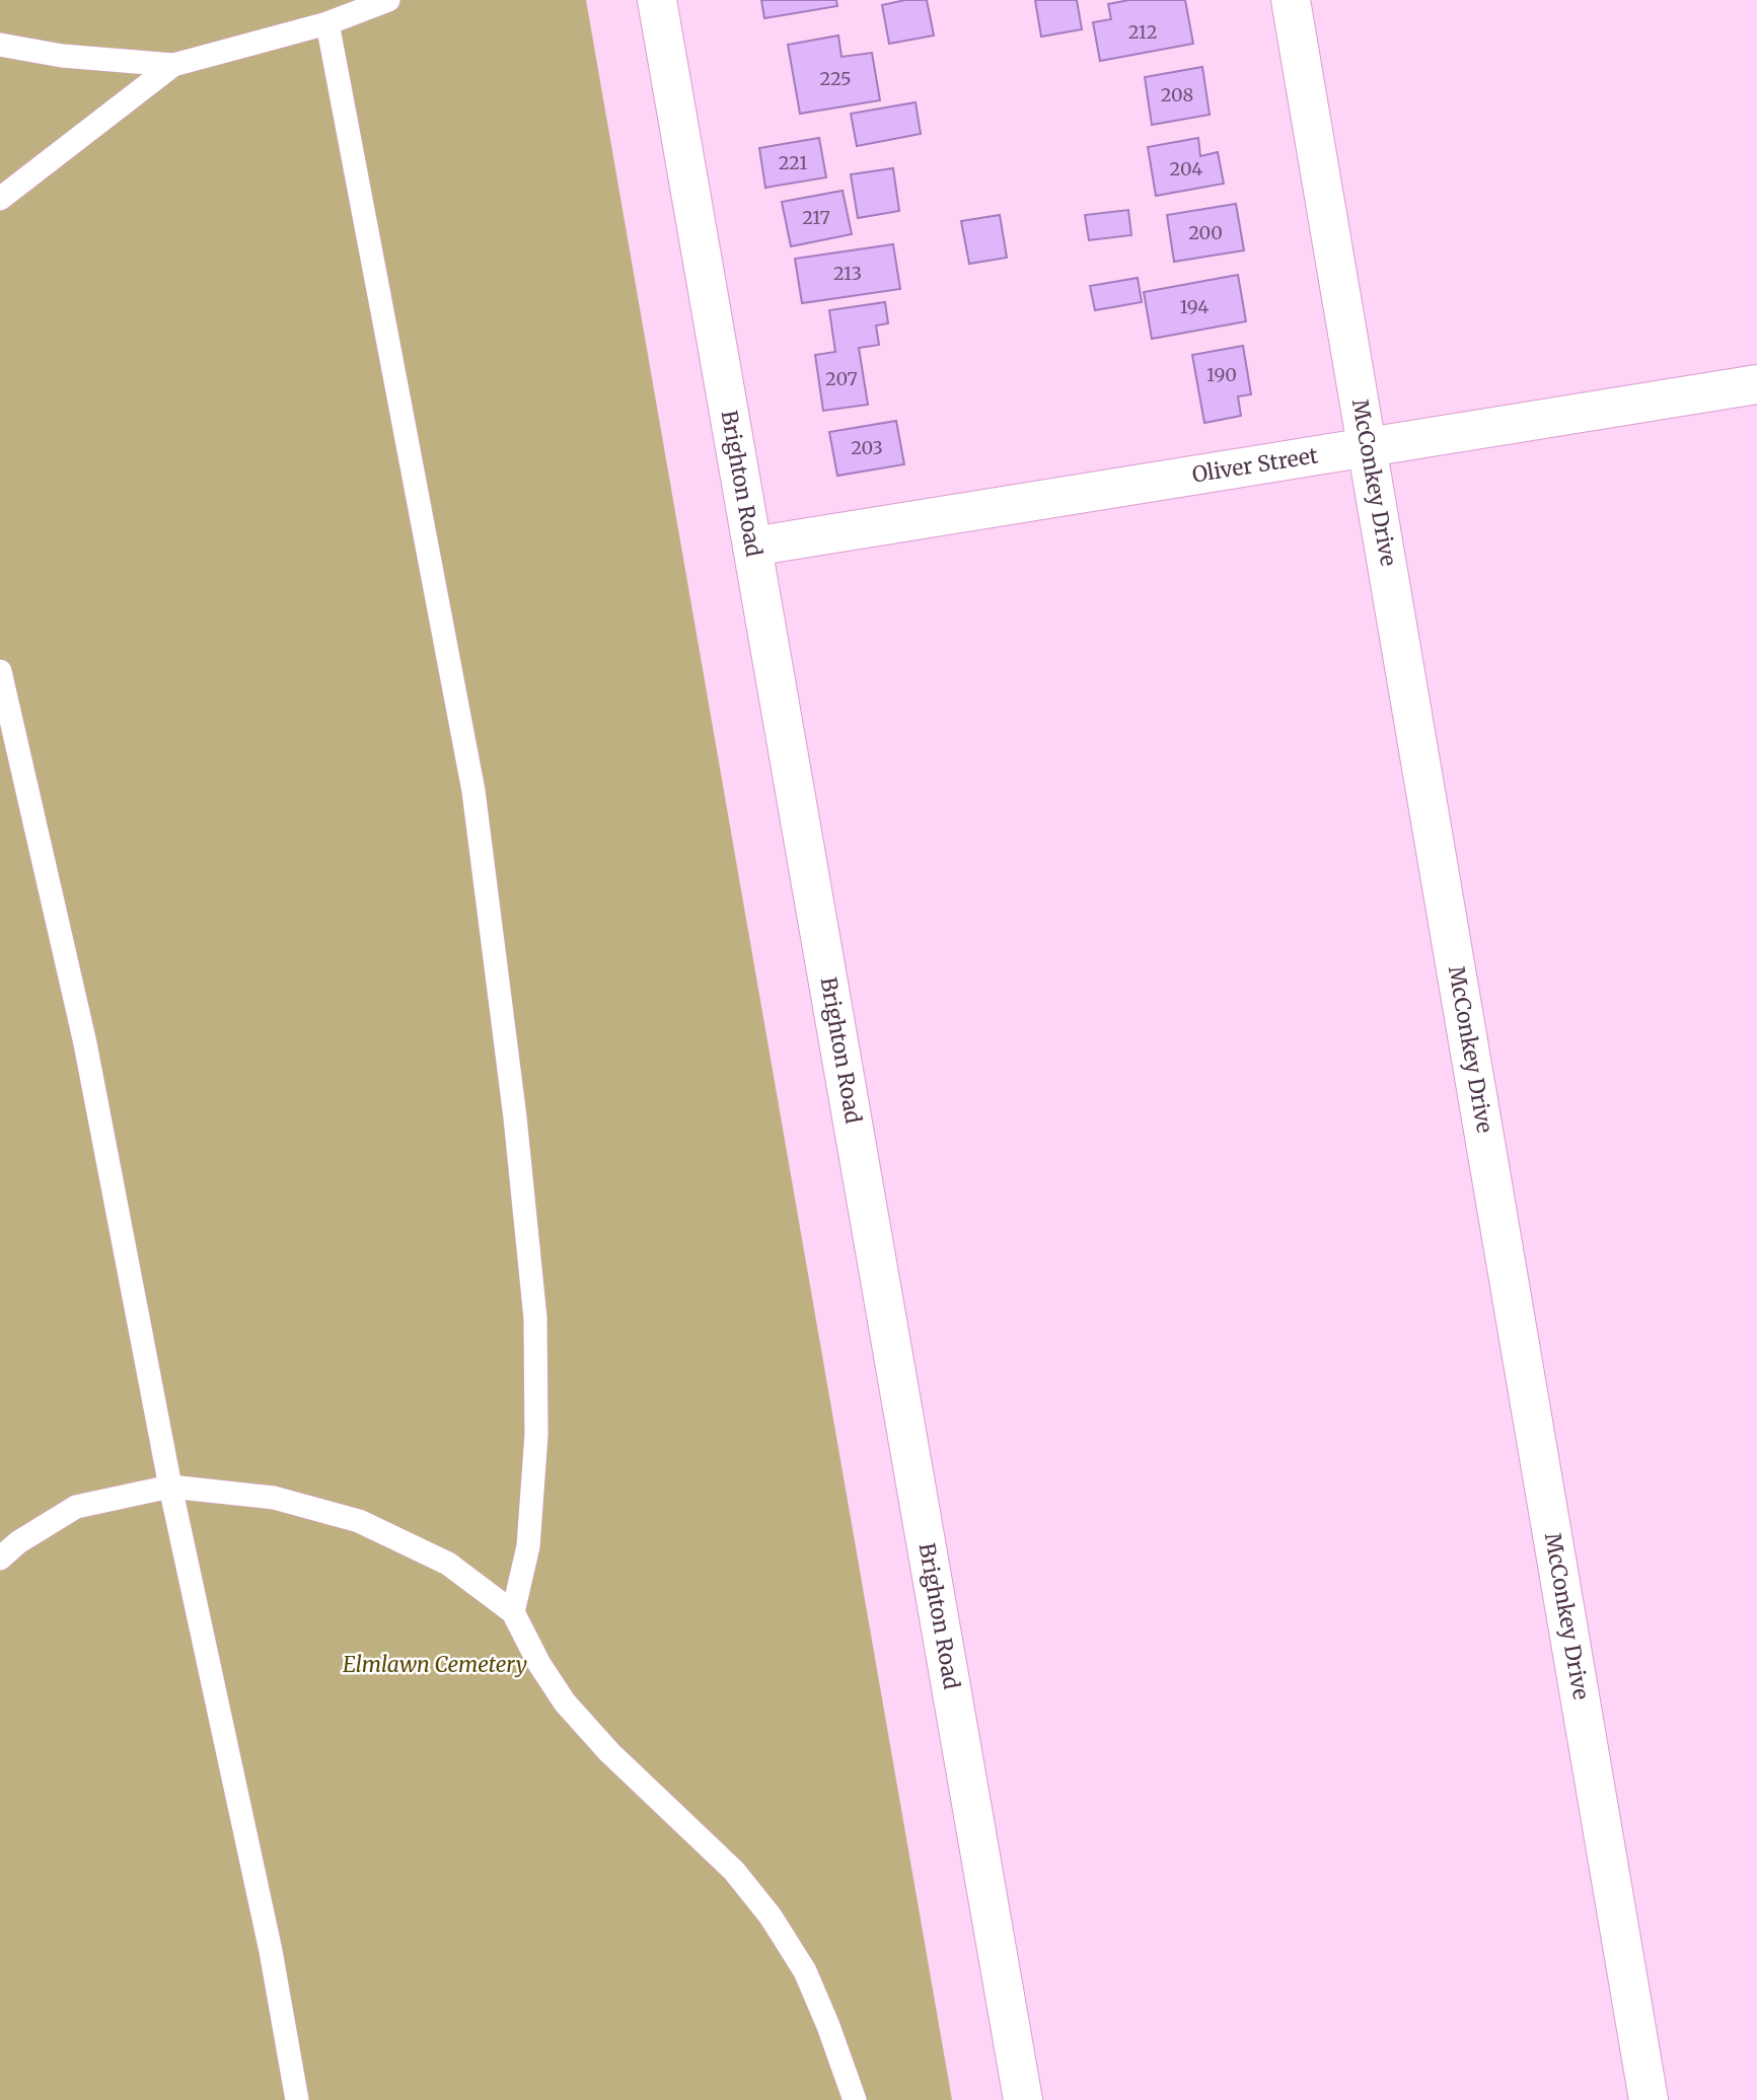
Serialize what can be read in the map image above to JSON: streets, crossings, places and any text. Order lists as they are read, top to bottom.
{
  "streets": {
    "street": ["Oliver Street", "McConkey Drive", "Brighton Road"]
  },
  "crossings": [
    ["Oliver Street", "McConkey Drive"],
    ["Oliver Street", "Brighton Road"]
  ],
  "parks": ["Elmlawn Cemetery"],
  "house_numbers": [
    "212",
    "225",
    "208",
    "221",
    "204",
    "217",
    "200",
    "213",
    "194",
    "190",
    "207",
    "203"
  ]
}
